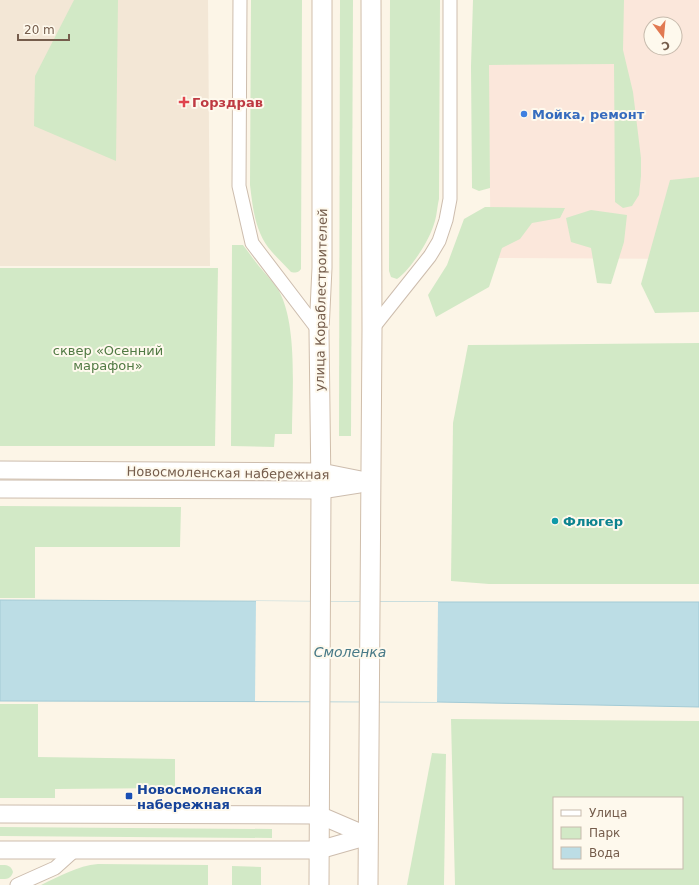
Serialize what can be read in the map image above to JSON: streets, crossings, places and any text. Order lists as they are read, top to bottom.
{
  "streets": {
    "main road": ["улица Кораблестроителей"],
    "street": ["Новосмоленская набережная"]
  },
  "crossings": [
    ["улица Кораблестроителей", "Новосмоленская набережная"]
  ],
  "water": ["Смоленка"],
  "parks": ["сквер «Осенний марафон»"],
  "places": {
    "health": ["Горздрав"],
    "other": ["Мойка, ремонт", "Флюгер"],
    "transit": ["Новосмоленская набережная"]
  },
  "legend": ["Улица", "Парк", "Вода"],
  "scale_bar": "20 m",
  "north": "bottom"
}
